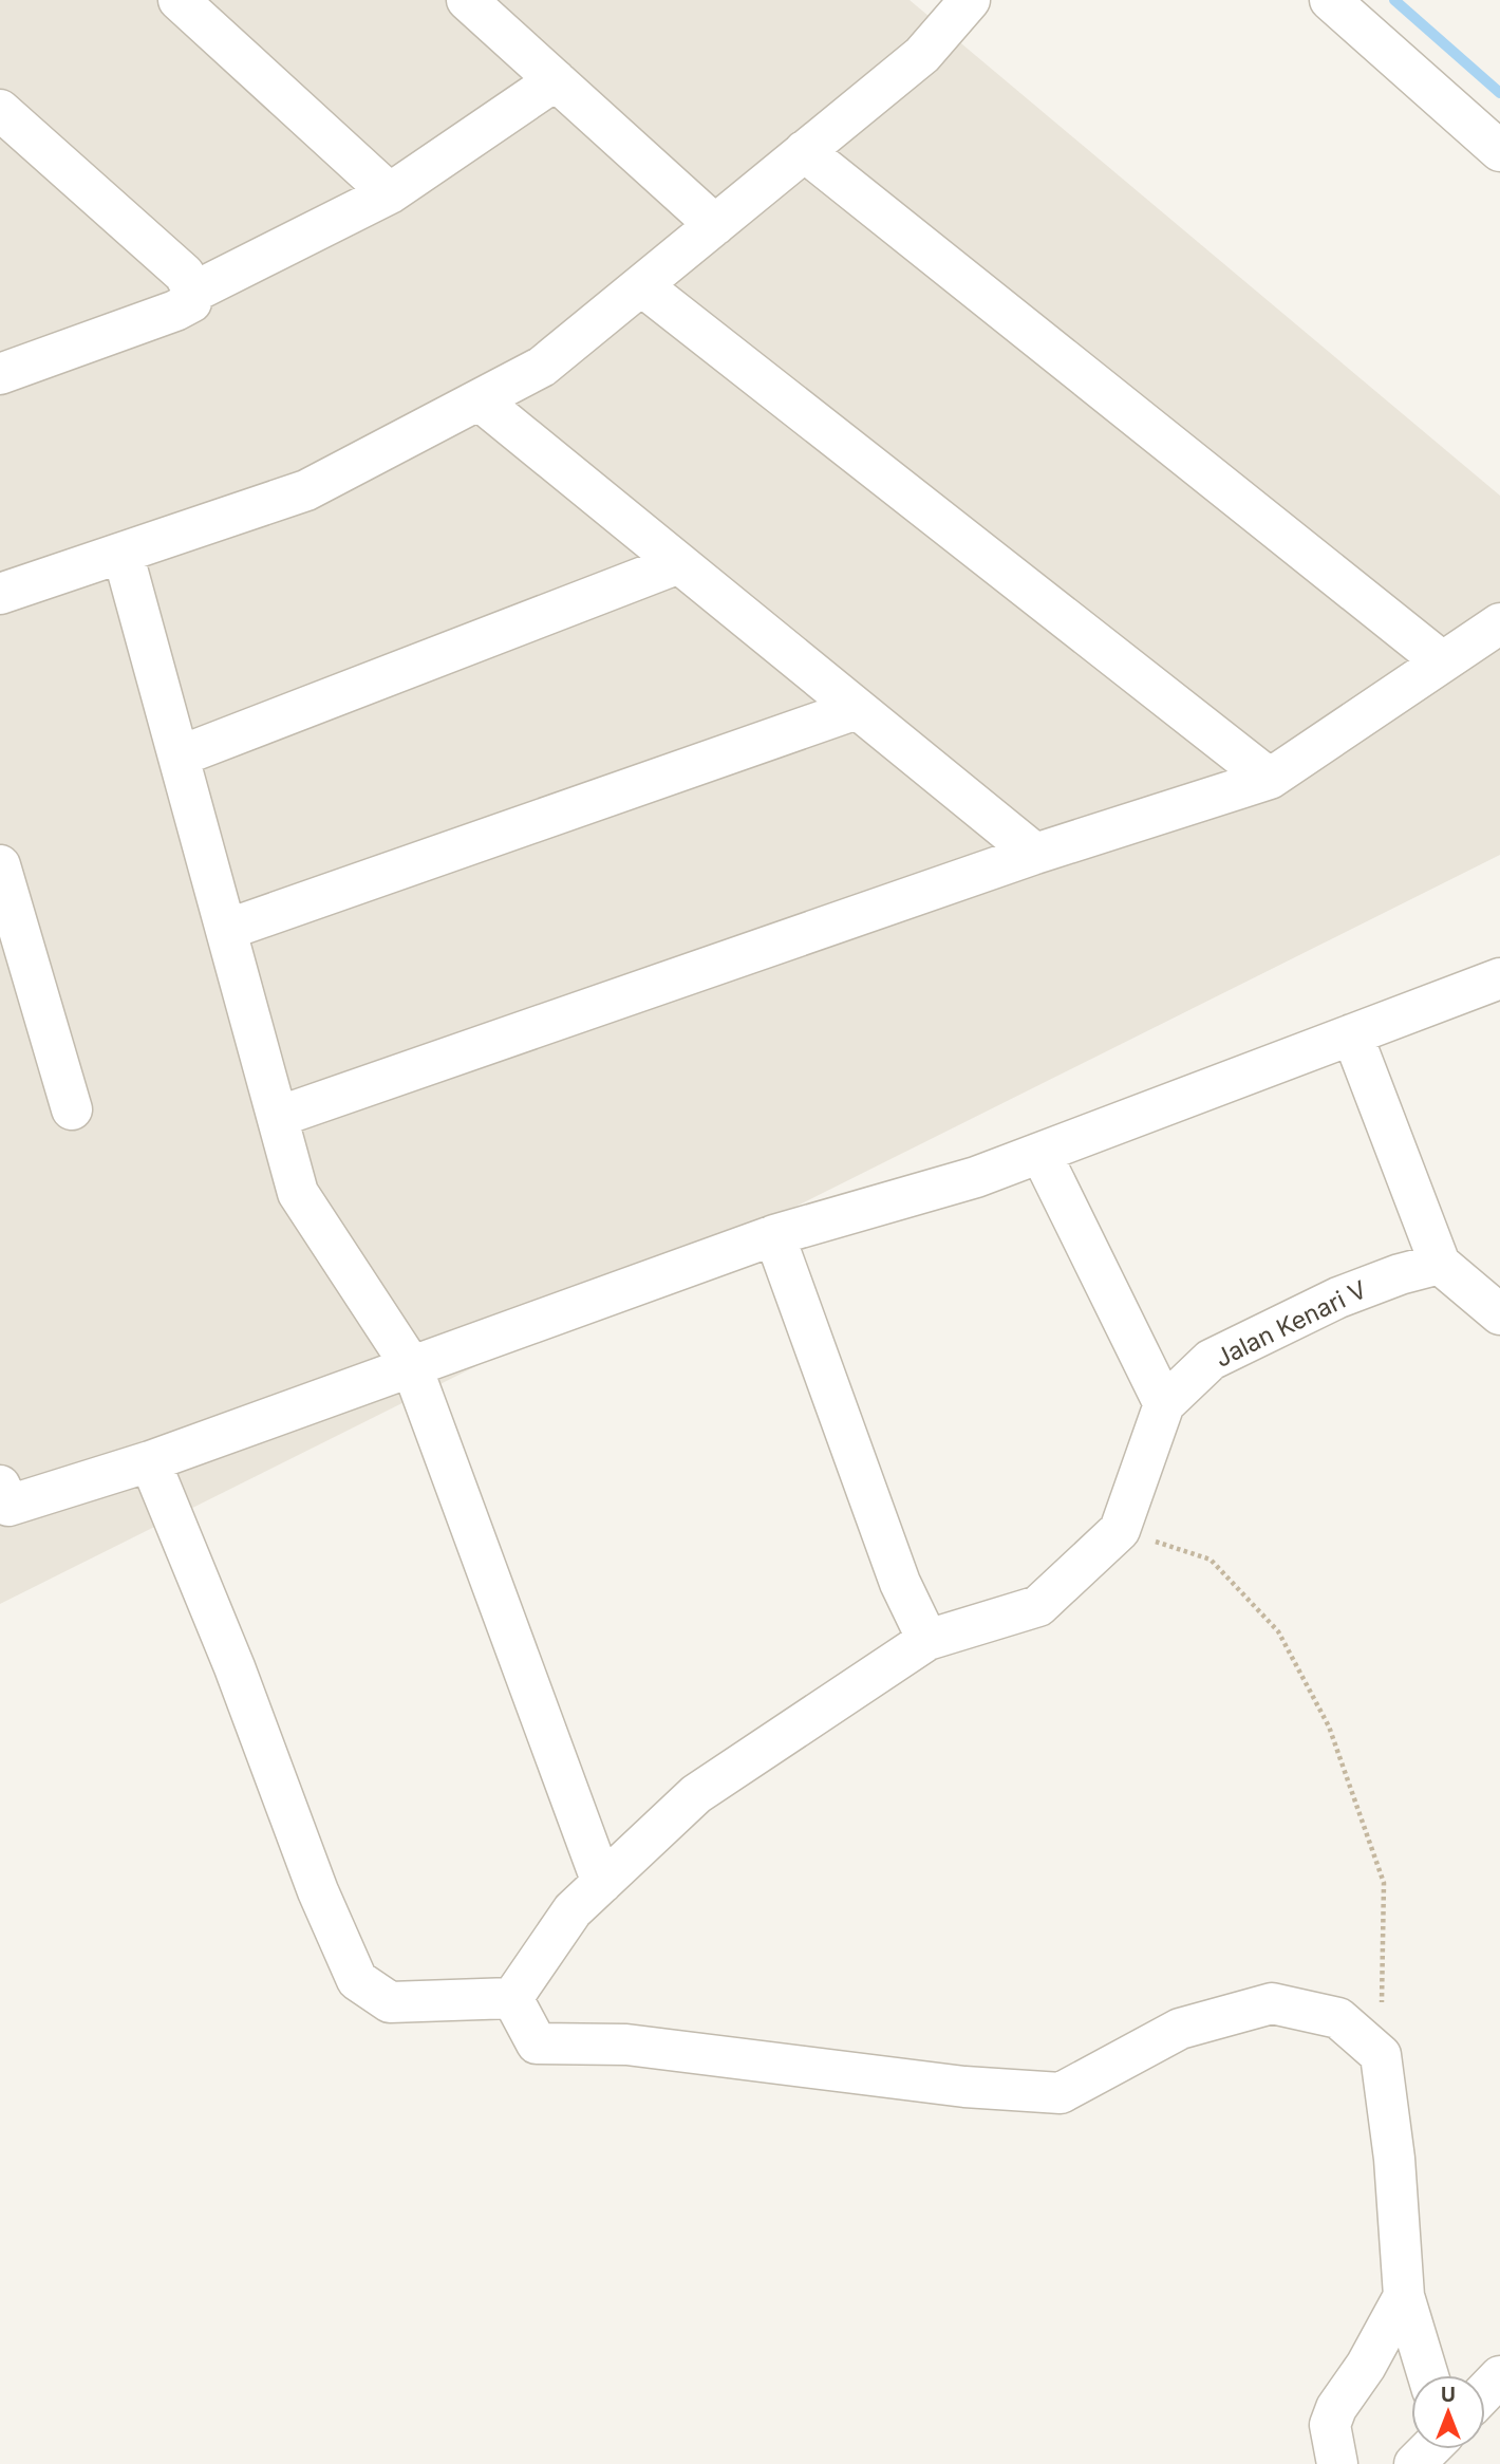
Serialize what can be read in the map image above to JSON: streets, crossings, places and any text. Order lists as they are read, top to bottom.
{
  "streets": {
    "street": ["Jalan Kenari V"]
  },
  "north": "top"
}
